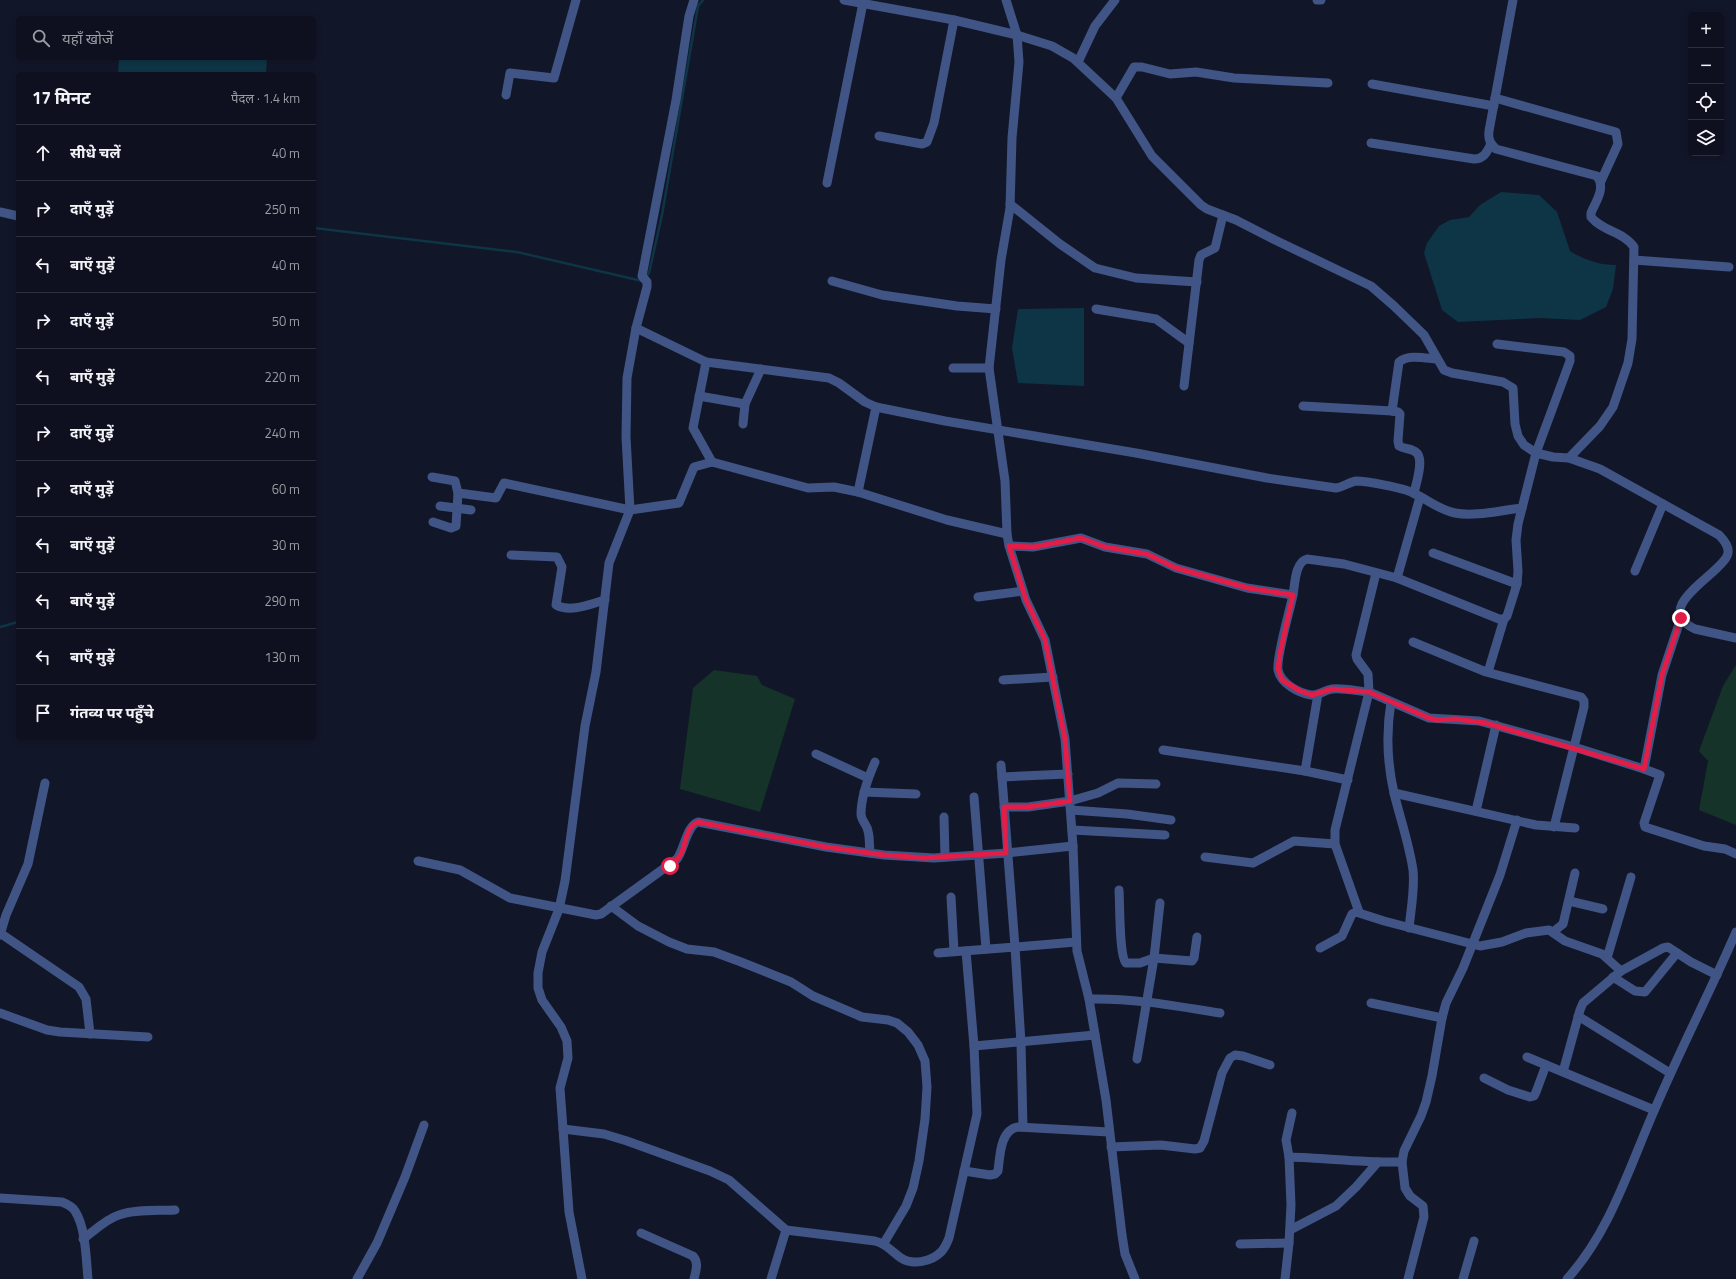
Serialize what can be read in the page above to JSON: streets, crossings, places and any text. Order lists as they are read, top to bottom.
{
  "page": {
    "map_buttons": ["+", "−"],
    "search": "यहाँ खोजें",
    "heading": ["17 मिनट", "पैदल · 1.4 km"],
    "list": [
      ["सीधे चलें", "40 m"],
      ["दाएँ मुड़ें", "250 m"],
      ["बाएँ मुड़ें", "40 m"],
      ["दाएँ मुड़ें", "50 m"],
      ["बाएँ मुड़ें", "220 m"],
      ["दाएँ मुड़ें", "240 m"],
      ["दाएँ मुड़ें", "60 m"],
      ["बाएँ मुड़ें", "30 m"],
      ["बाएँ मुड़ें", "290 m"],
      ["बाएँ मुड़ें", "130 m"],
      "गंतव्य पर पहुँचे"
    ]
  }
}
